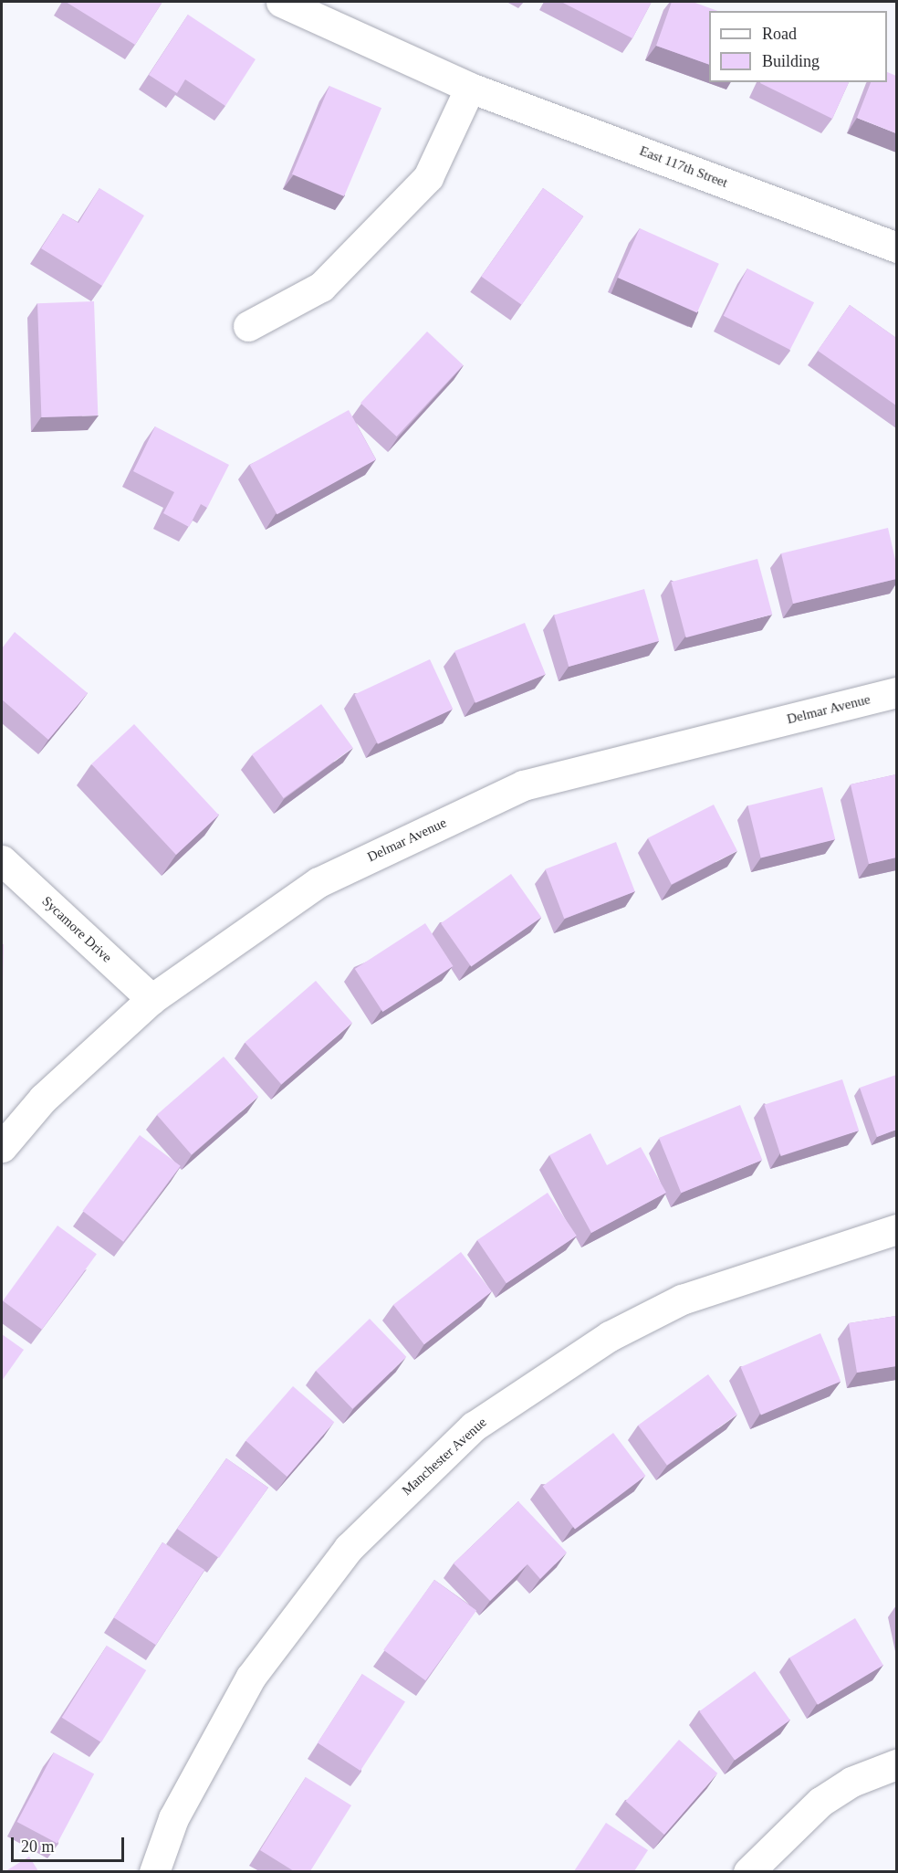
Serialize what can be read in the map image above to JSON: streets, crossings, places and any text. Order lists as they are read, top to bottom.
{
  "streets": {
    "street": [
      "East 117th Street",
      "Delmar Avenue",
      "Sycamore Drive",
      "Manchester Avenue"
    ]
  },
  "crossings": [
    ["Delmar Avenue", "Sycamore Drive"]
  ],
  "legend": ["Road", "Building"],
  "scale_bar": "20 m"
}
